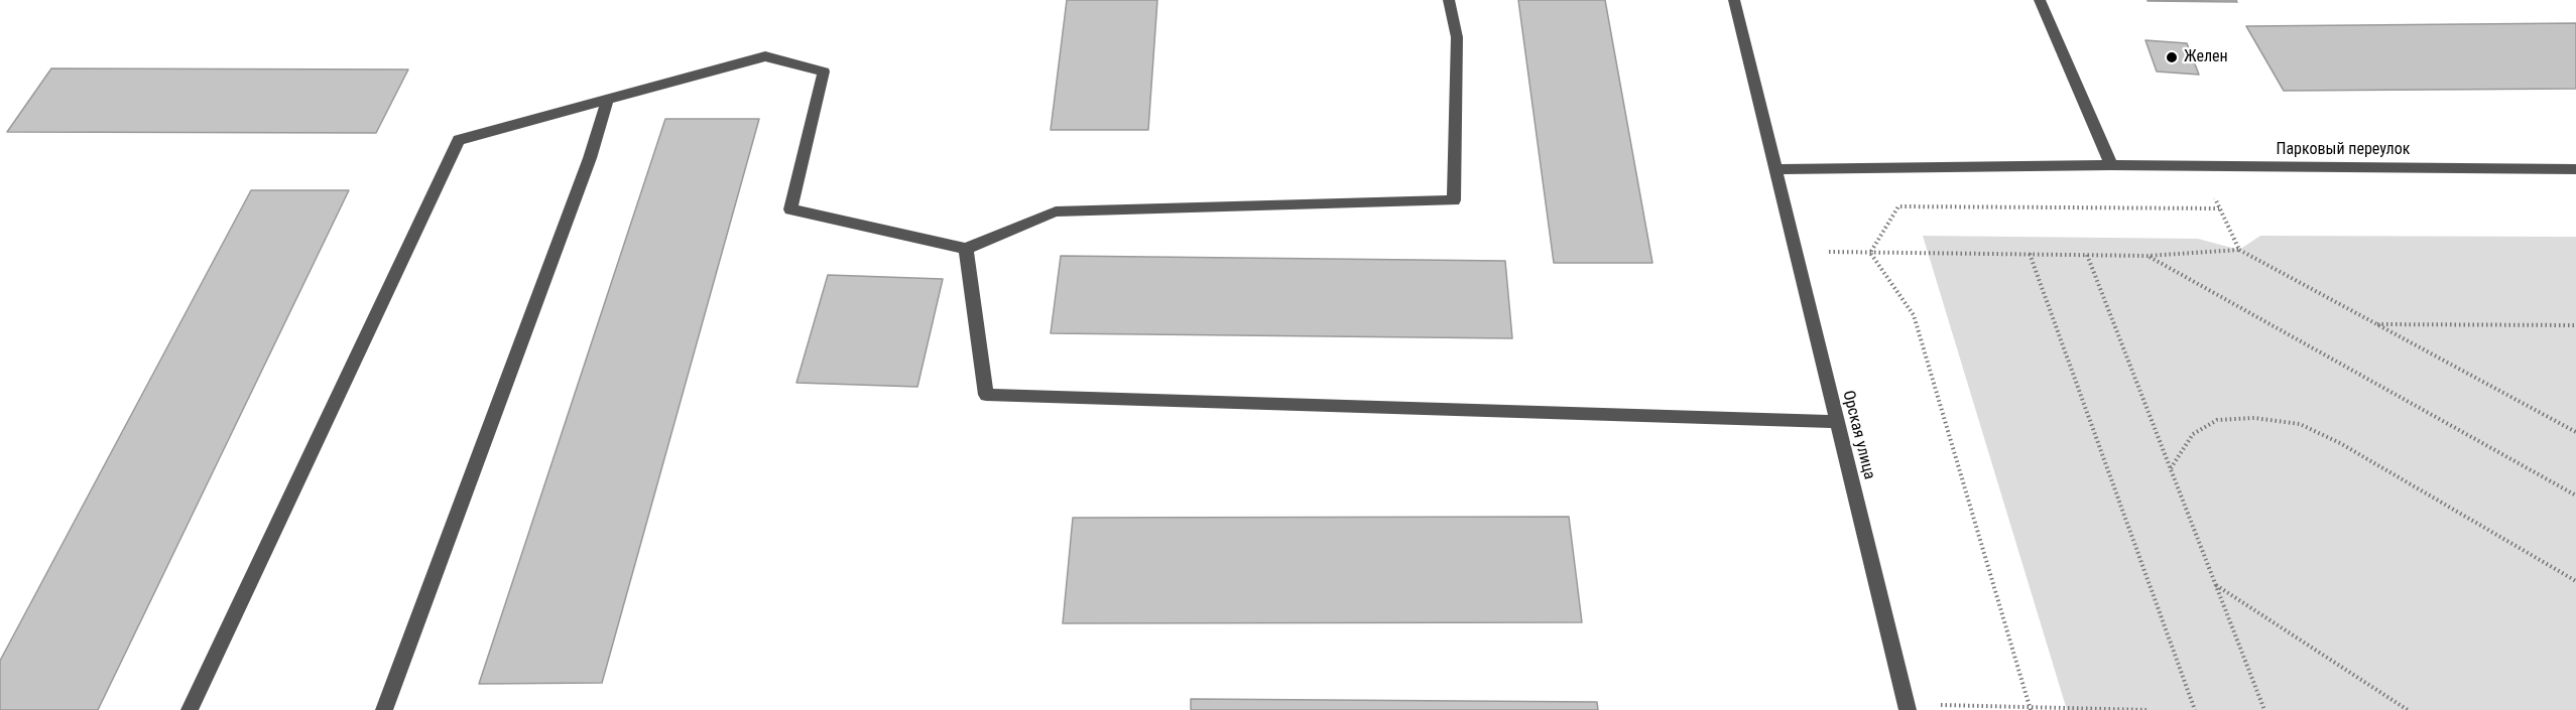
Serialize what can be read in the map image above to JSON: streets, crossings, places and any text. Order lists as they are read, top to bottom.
{
  "streets": {
    "street": ["Парковый переулок", "Орская улица"]
  },
  "places": ["Желен"]
}
